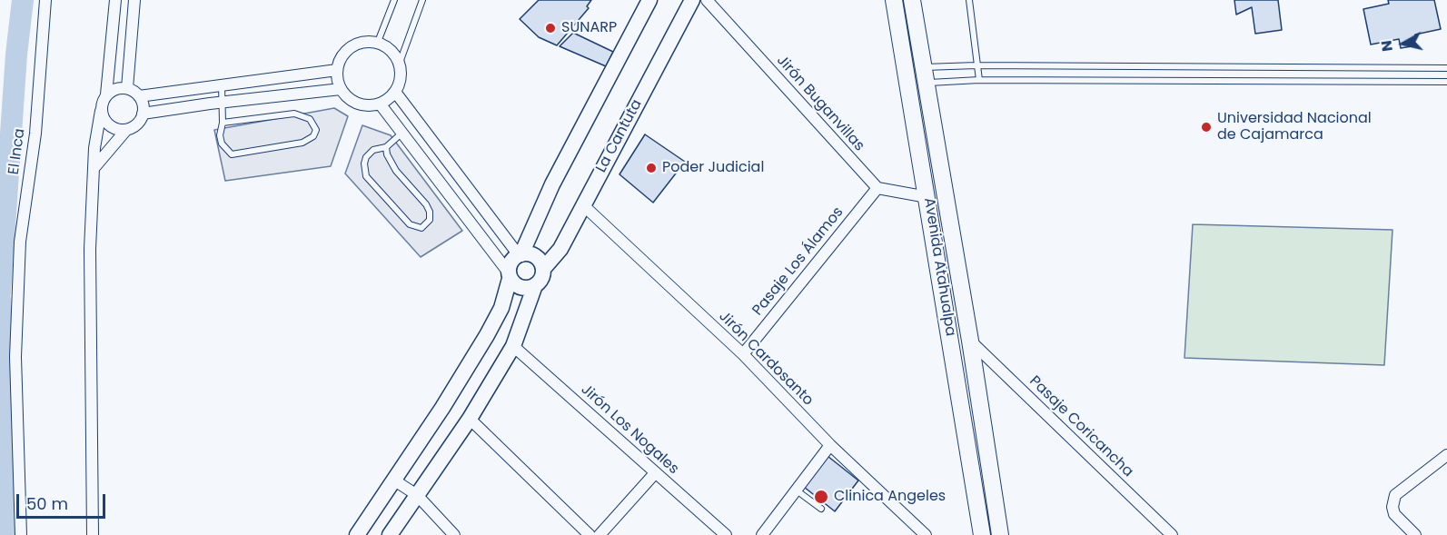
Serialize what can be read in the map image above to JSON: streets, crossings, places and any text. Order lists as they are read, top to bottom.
{
  "streets": {
    "main road": ["Avenida Atahualpa"],
    "street": [
      "Jirón Buganvillas",
      "La Cantuta",
      "El Inca",
      "Pasaje Los Álamos",
      "Jirón Cardosanto",
      "Pasaje Coricancha",
      "Jirón Los Nogales"
    ]
  },
  "crossings": [
    ["Jirón Buganvillas", "Pasaje Los Álamos"],
    ["La Cantuta", "Jirón Cardosanto"],
    ["La Cantuta", "Jirón Los Nogales"],
    ["Pasaje Los Álamos", "Jirón Cardosanto"],
    ["Avenida Atahualpa", "Pasaje Coricancha"]
  ],
  "places": [
    "SUNARP",
    "Universidad Nacional de Cajamarca",
    "Poder Judicial",
    "Clinica Angeles"
  ],
  "scale_bar": "50 m",
  "north": "left"
}
